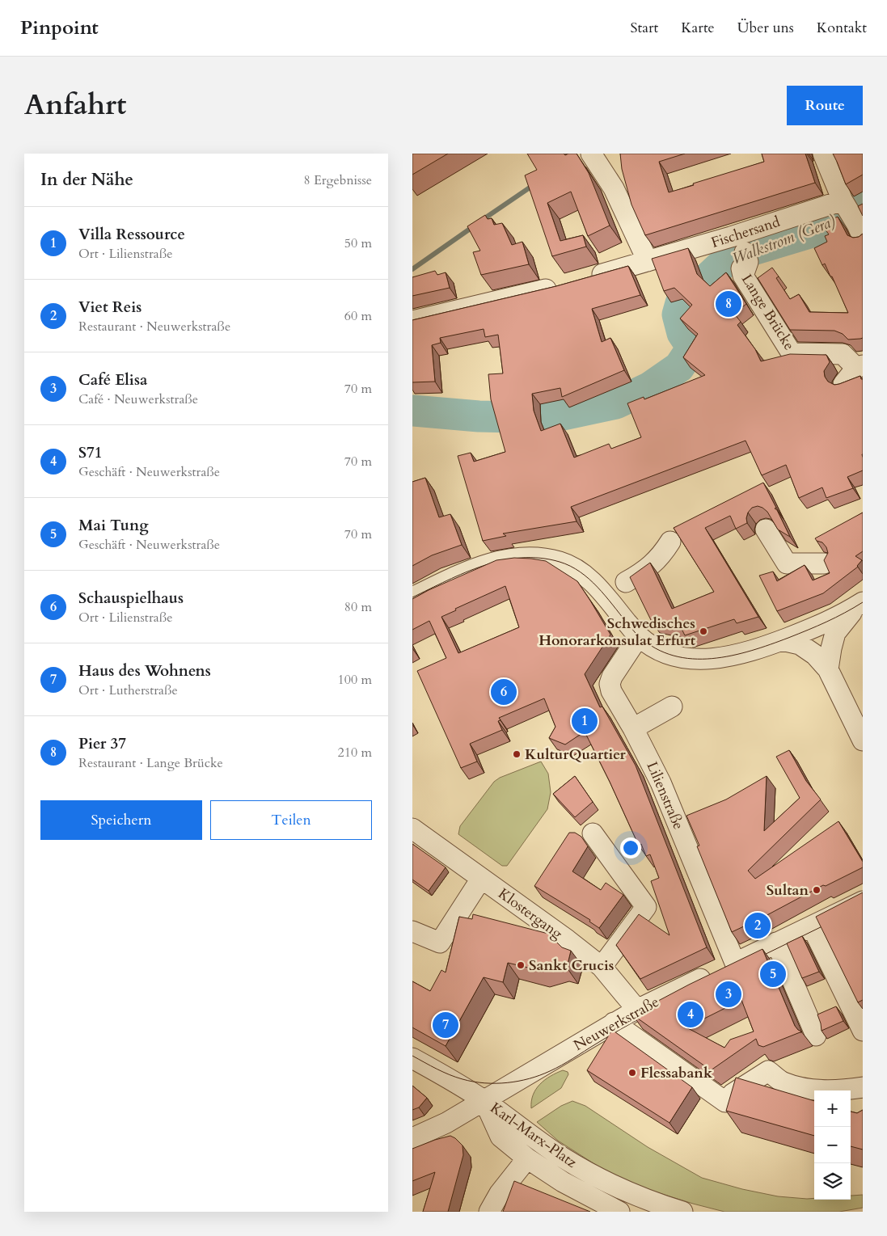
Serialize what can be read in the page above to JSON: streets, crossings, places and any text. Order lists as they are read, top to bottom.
{
  "streets": {
    "street": [
      "Fischersand",
      "Lange Brücke",
      "Lilienstraße",
      "Klostergang",
      "Neuwerkstraße",
      "Karl-Marx-Platz"
    ]
  },
  "crossings": [
    ["Lilienstraße", "Neuwerkstraße"],
    ["Klostergang", "Neuwerkstraße"],
    ["Neuwerkstraße", "Karl-Marx-Platz"]
  ],
  "water": ["Walkstrom (Gera)"],
  "places": [
    "Schwedisches Honorarkonsulat Erfurt",
    "KulturQuartier",
    "Sultan",
    "Sankt Crucis",
    "Flessabank"
  ],
  "page": {
    "header": "Pinpoint",
    "nav": [
      "Start",
      "Karte",
      "Über uns",
      "Kontakt"
    ],
    "title": "Anfahrt",
    "buttons": [
      "Route",
      ["Speichern", "Teilen"]
    ],
    "heading": ["In der Nähe", "8 Ergebnisse"],
    "list": [
      {
        "mark": "1",
        "name": "Villa Ressource",
        "note": "Ort · Lilienstraße",
        "value": "50 m"
      },
      {
        "mark": "2",
        "name": "Viet Reis",
        "note": "Restaurant · Neuwerkstraße",
        "value": "60 m"
      },
      {
        "mark": "3",
        "name": "Café Elisa",
        "note": "Café · Neuwerkstraße",
        "value": "70 m"
      },
      {
        "mark": "4",
        "name": "S71",
        "note": "Geschäft · Neuwerkstraße",
        "value": "70 m"
      },
      {
        "mark": "5",
        "name": "Mai Tung",
        "note": "Geschäft · Neuwerkstraße",
        "value": "70 m"
      },
      {
        "mark": "6",
        "name": "Schauspielhaus",
        "note": "Ort · Lilienstraße",
        "value": "80 m"
      },
      {
        "mark": "7",
        "name": "Haus des Wohnens",
        "note": "Ort · Lutherstraße",
        "value": "100 m"
      },
      {
        "mark": "8",
        "name": "Pier 37",
        "note": "Restaurant · Lange Brücke",
        "value": "210 m"
      }
    ],
    "pins": [
      "8",
      "6",
      "1",
      "2",
      "5",
      "3",
      "4",
      "7"
    ],
    "map_buttons": ["+", "−"]
  }
}
